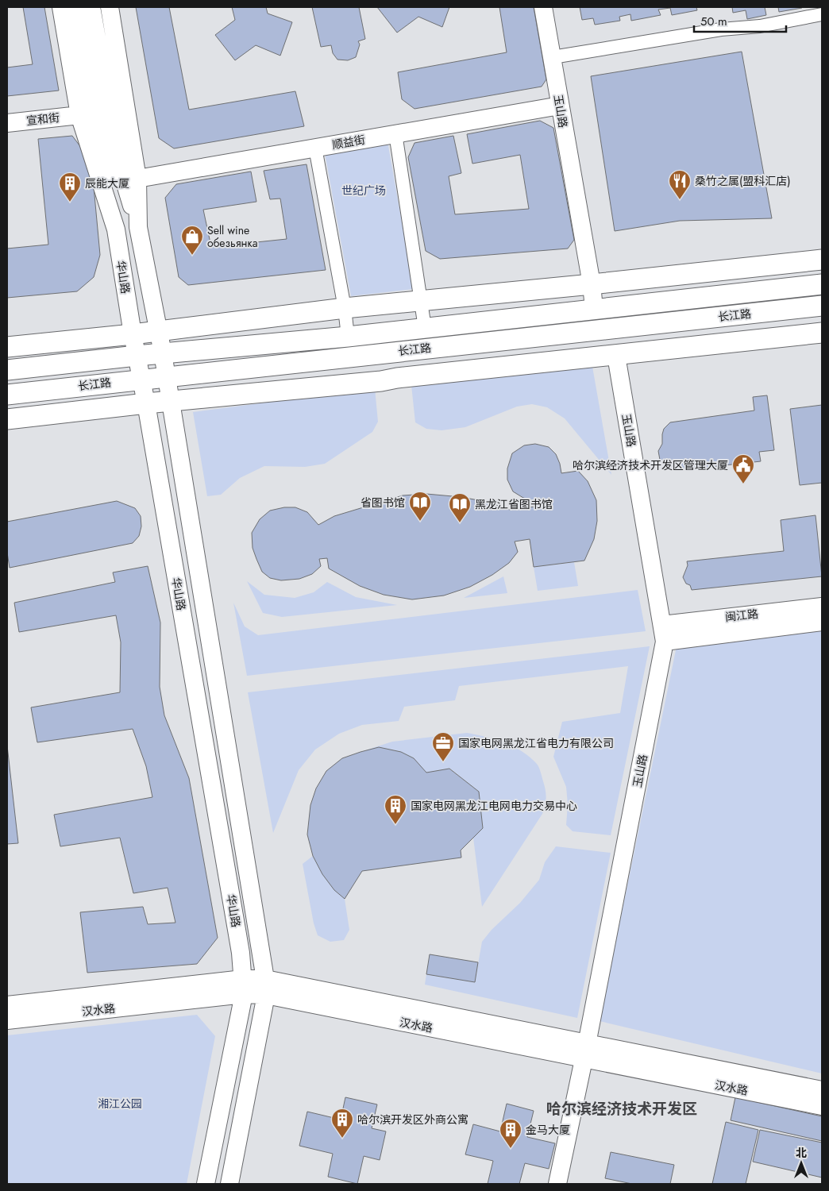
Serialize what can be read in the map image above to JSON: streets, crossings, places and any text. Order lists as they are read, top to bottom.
{
  "streets": {
    "main road": [
      "玉山路",
      "宣和街",
      "顺益街",
      "华山路",
      "长江路",
      "闽江路",
      "汉水路"
    ]
  },
  "crossings": [
    ["玉山路", "顺益街"],
    ["玉山路", "长江路"],
    ["玉山路", "闽江路"],
    ["玉山路", "汉水路"],
    ["宣和街", "华山路"],
    ["顺益街", "华山路"],
    ["华山路", "长江路"],
    ["华山路", "汉水路"]
  ],
  "districts": ["哈尔滨经济技术开发区"],
  "parks": ["世纪广场", "湘江公园"],
  "places": {
    "restaurant": ["桑竹之属(盟科汇店)"],
    "building": [
      "辰能大厦",
      "国家电网黑龙江电网电力交易中心",
      "哈尔滨开发区外商公寓",
      "金马大厦"
    ],
    "shop": ["Sell wine обезьянка"],
    "public building": ["哈尔滨经济技术开发区管理大厦"],
    "library": ["省图书馆", "黑龙江省图书馆"],
    "office": ["国家电网黑龙江省电力有限公司"]
  },
  "scale_bar": "50 m",
  "north": "top"
}
